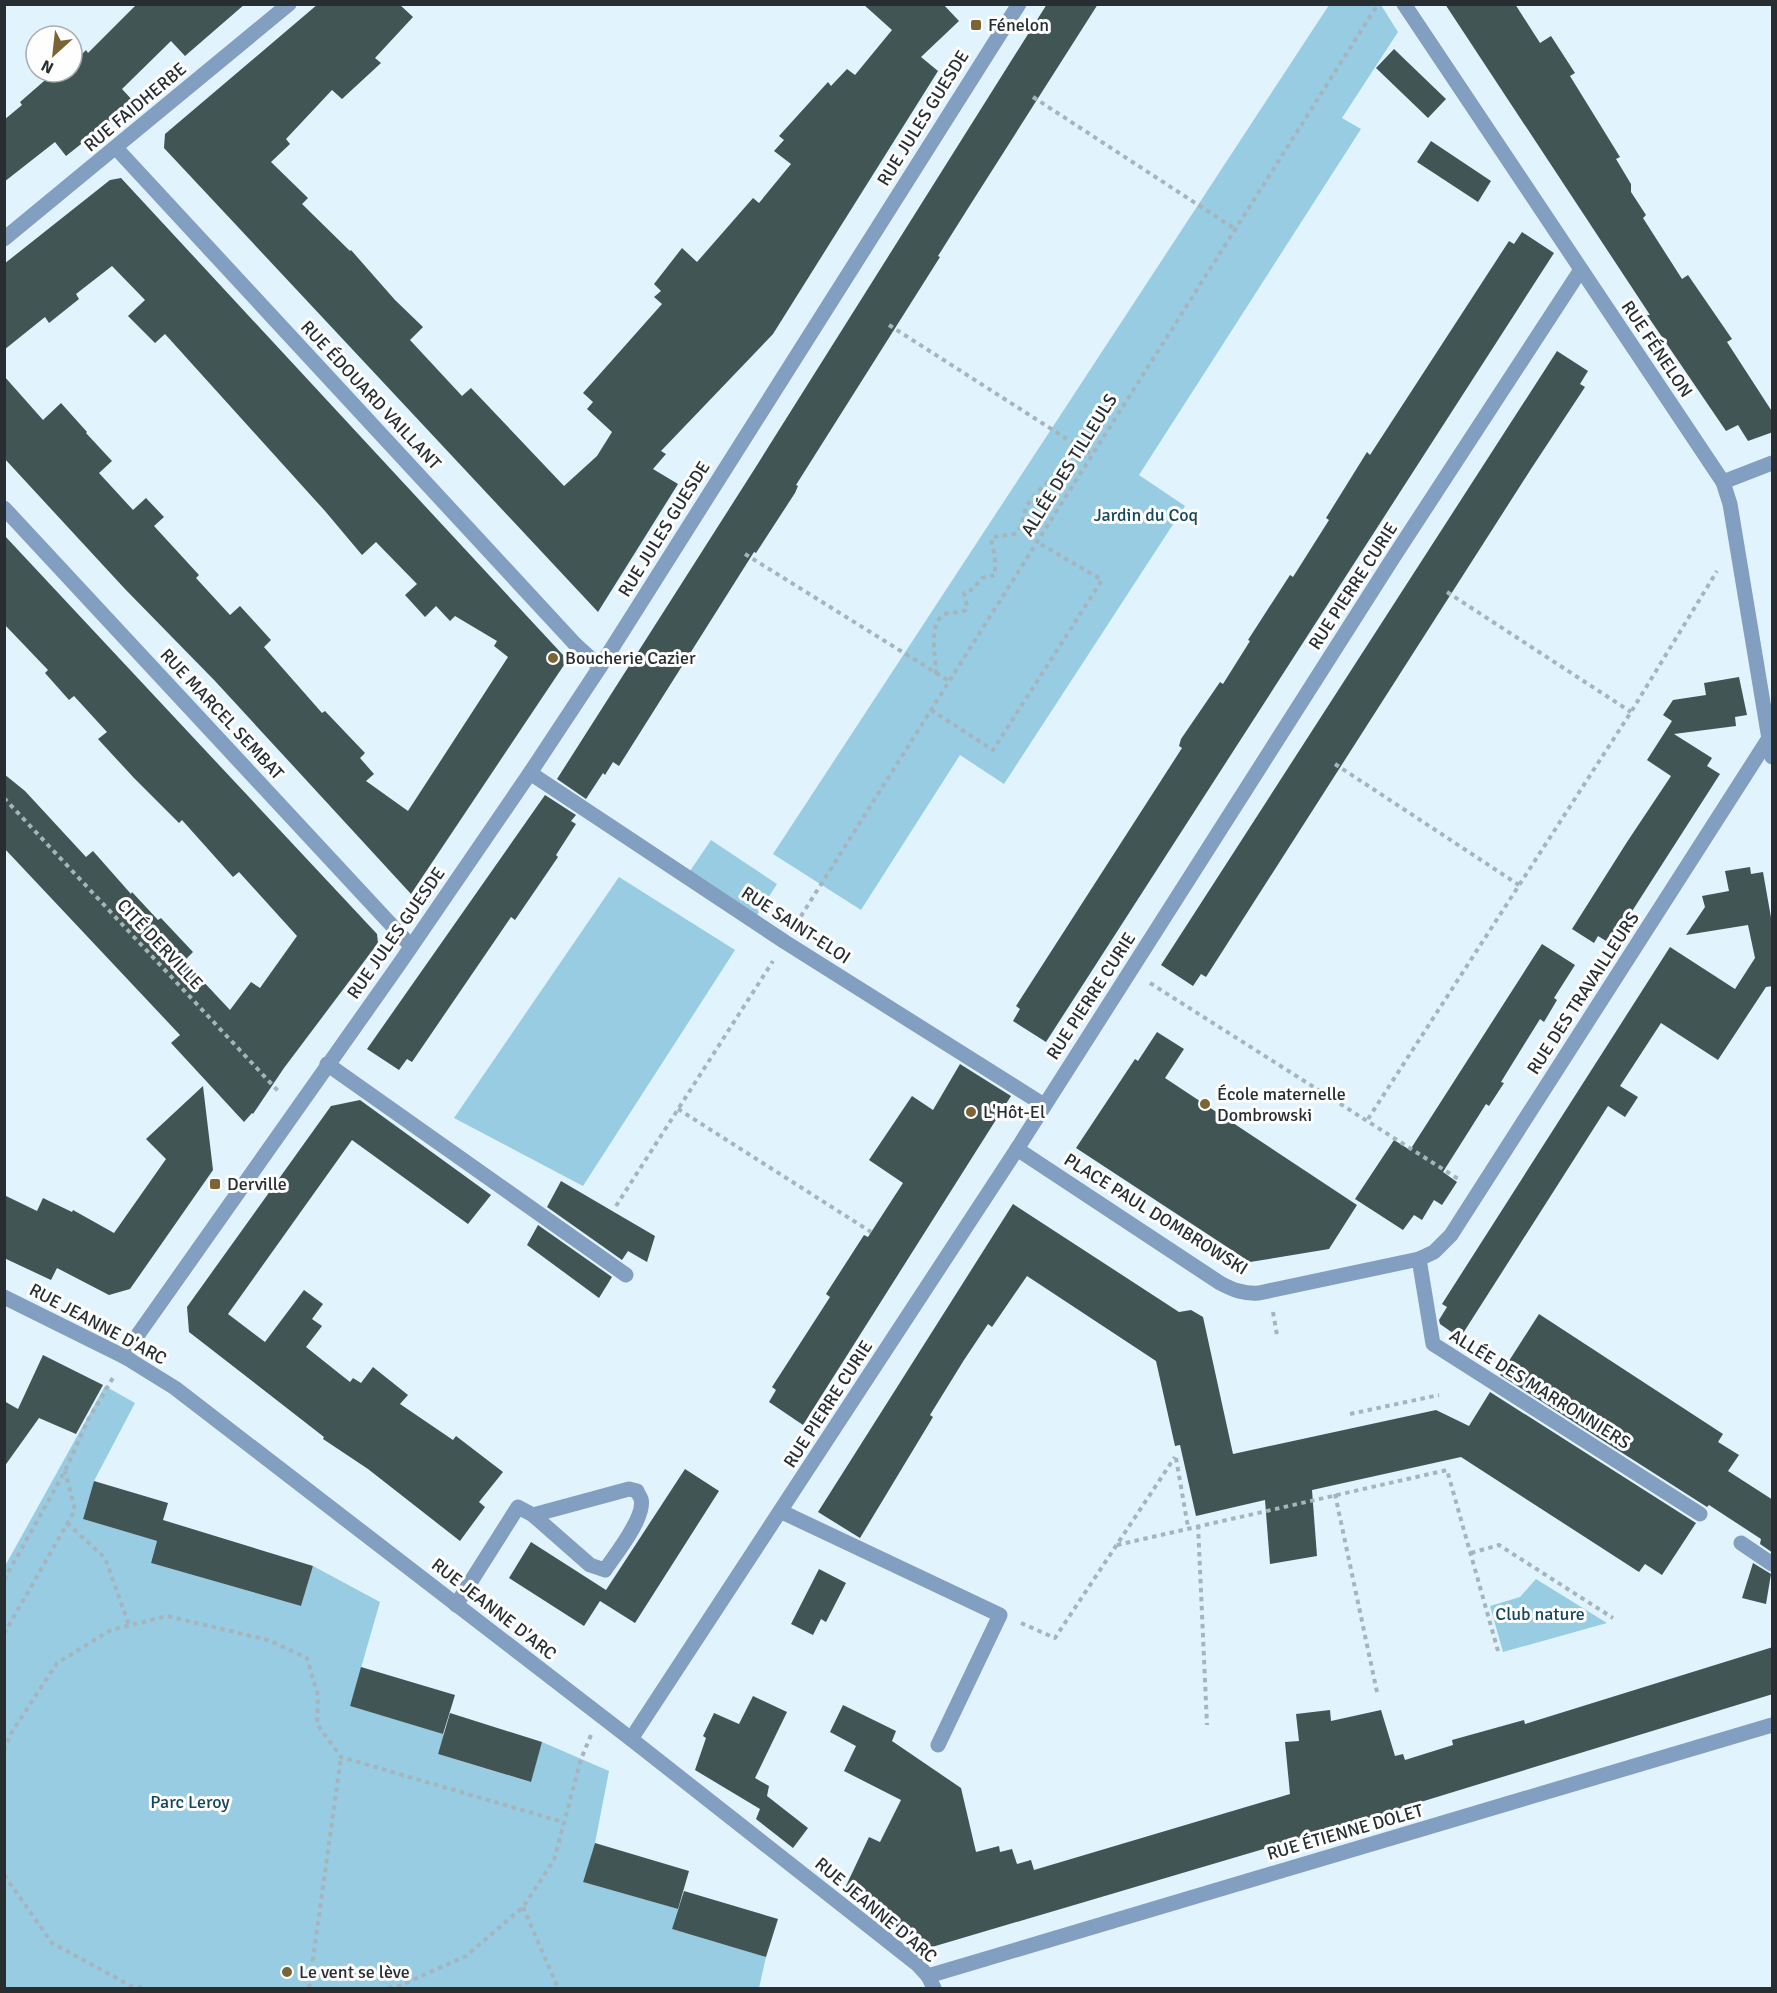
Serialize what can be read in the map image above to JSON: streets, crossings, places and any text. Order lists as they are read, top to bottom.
{
  "streets": {
    "street": [
      "RUE FAIDHERBE",
      "RUE JULES GUESDE",
      "RUE FÉNELON",
      "RUE ÉDOUARD VAILLANT",
      "RUE PIERRE CURIE",
      "RUE MARCEL SEMBAT",
      "RUE SAINT-ELOI",
      "RUE DES TRAVAILLEURS",
      "PLACE PAUL DOMBROWSKI",
      "RUE JEANNE D'ARC",
      "ALLÉE DES MARRONNIERS",
      "RUE ÉTIENNE DOLET"
    ],
    "path": ["ALLÉE DES TILLEULS", "CITÉ DERVILLE"]
  },
  "crossings": [
    ["RUE FAIDHERBE", "RUE ÉDOUARD VAILLANT"],
    ["RUE JULES GUESDE", "RUE ÉDOUARD VAILLANT"],
    ["RUE JULES GUESDE", "RUE MARCEL SEMBAT"],
    ["RUE JULES GUESDE", "RUE SAINT-ELOI"],
    ["RUE JULES GUESDE", "CITÉ DERVILLE"],
    ["RUE JULES GUESDE", "RUE JEANNE D'ARC"],
    ["RUE FÉNELON", "RUE PIERRE CURIE"],
    ["RUE FÉNELON", "RUE DES TRAVAILLEURS"],
    ["ALLÉE DES TILLEULS", "RUE SAINT-ELOI"],
    ["RUE PIERRE CURIE", "RUE SAINT-ELOI"],
    ["RUE PIERRE CURIE", "PLACE PAUL DOMBROWSKI"],
    ["RUE PIERRE CURIE", "RUE JEANNE D'ARC"],
    ["RUE DES TRAVAILLEURS", "PLACE PAUL DOMBROWSKI"],
    ["RUE DES TRAVAILLEURS", "ALLÉE DES MARRONNIERS"],
    ["PLACE PAUL DOMBROWSKI", "ALLÉE DES MARRONNIERS"],
    ["RUE JEANNE D'ARC", "RUE ÉTIENNE DOLET"]
  ],
  "parks": ["Jardin du Coq", "Club nature", "Parc Leroy"],
  "places": {
    "transit": ["Fénelon", "Derville"],
    "other": [
      "Boucherie Cazier",
      "École maternelle Dombrowski",
      "L'Hôt-El",
      "Le vent se lève"
    ]
  },
  "north": "bottom left"
}
